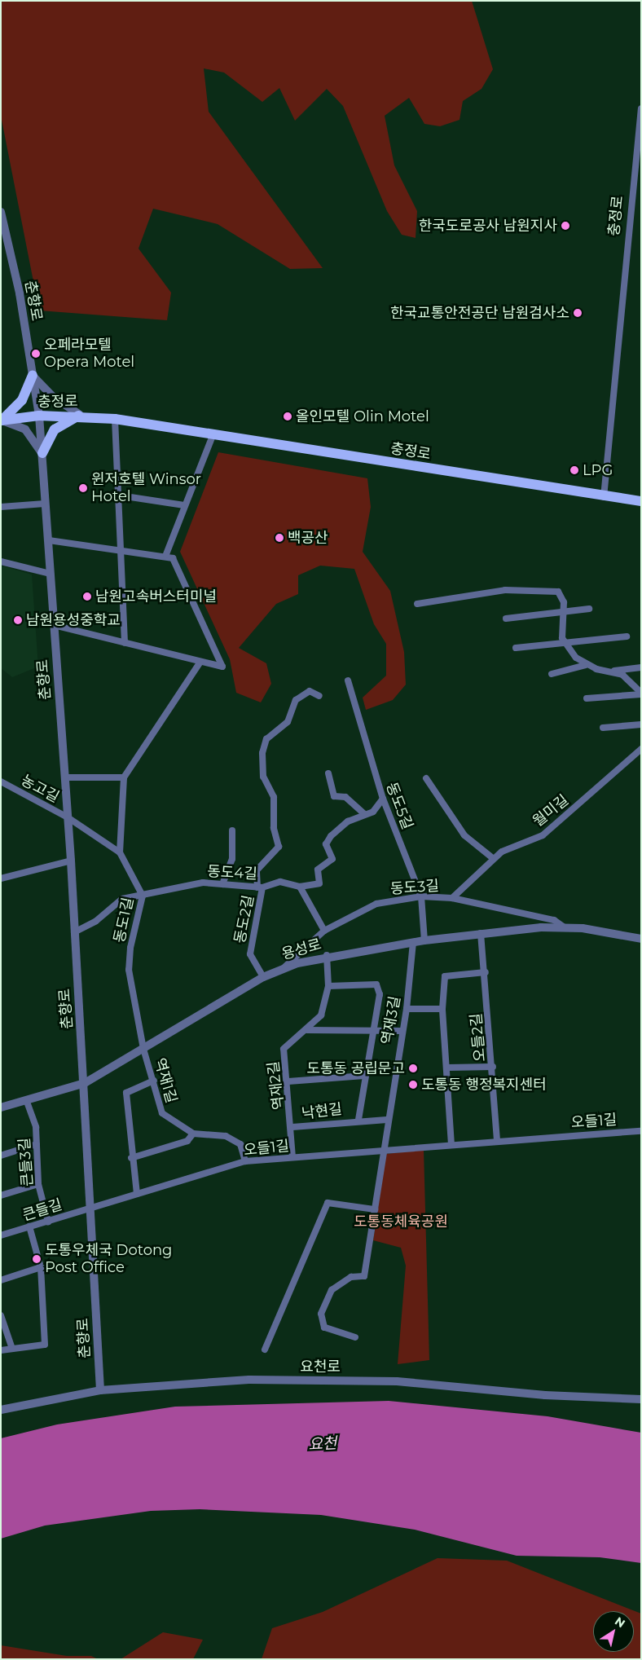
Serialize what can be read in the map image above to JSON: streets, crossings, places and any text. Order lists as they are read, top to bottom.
{
  "streets": {
    "main road": ["충정로"],
    "street": [
      "춘향로",
      "농고길",
      "동도5길",
      "월미길",
      "동도4길",
      "동도3길",
      "동도2길",
      "동도1길",
      "용성로",
      "역재3길",
      "오들2길",
      "역재1길",
      "역재2길",
      "낙현길",
      "오들1길",
      "큰들3길",
      "큰들길",
      "요천로"
    ]
  },
  "crossings": [
    ["충정로", "춘향로"],
    ["춘향로", "농고길"],
    ["춘향로", "동도4길"],
    ["춘향로", "용성로"],
    ["춘향로", "오들1길"],
    ["춘향로", "큰들길"],
    ["춘향로", "요천로"],
    ["농고길", "동도1길"],
    ["동도5길", "동도3길"],
    ["동도5길", "용성로"],
    ["월미길", "동도3길"],
    ["동도4길", "동도2길"],
    ["동도4길", "동도1길"],
    ["동도3길", "용성로"],
    ["동도2길", "용성로"],
    ["동도1길", "용성로"],
    ["동도1길", "역재1길"],
    ["용성로", "역재3길"],
    ["용성로", "오들2길"],
    ["용성로", "역재1길"],
    ["용성로", "역재2길"],
    ["용성로", "큰들3길"],
    ["역재3길", "오들1길"],
    ["오들2길", "오들1길"],
    ["역재1길", "오들1길"],
    ["역재2길", "낙현길"],
    ["역재2길", "오들1길"],
    ["오들1길", "큰들길"],
    ["큰들3길", "큰들길"]
  ],
  "water": ["요천"],
  "parks": ["도통동체육공원"],
  "places": [
    "한국도로공사 남원지사",
    "한국교통안전공단 남원검사소",
    "오페라모텔 Opera Motel",
    "올인모텔 Olin Motel",
    "LPG",
    "윈저호텔 Winsor Hotel",
    "백공산",
    "남원고속버스터미널",
    "남원용성중학교",
    "도통동 공립문고",
    "도통동 행정복지센터",
    "도통우체국 Dotong Post Office"
  ],
  "north": "top right"
}
